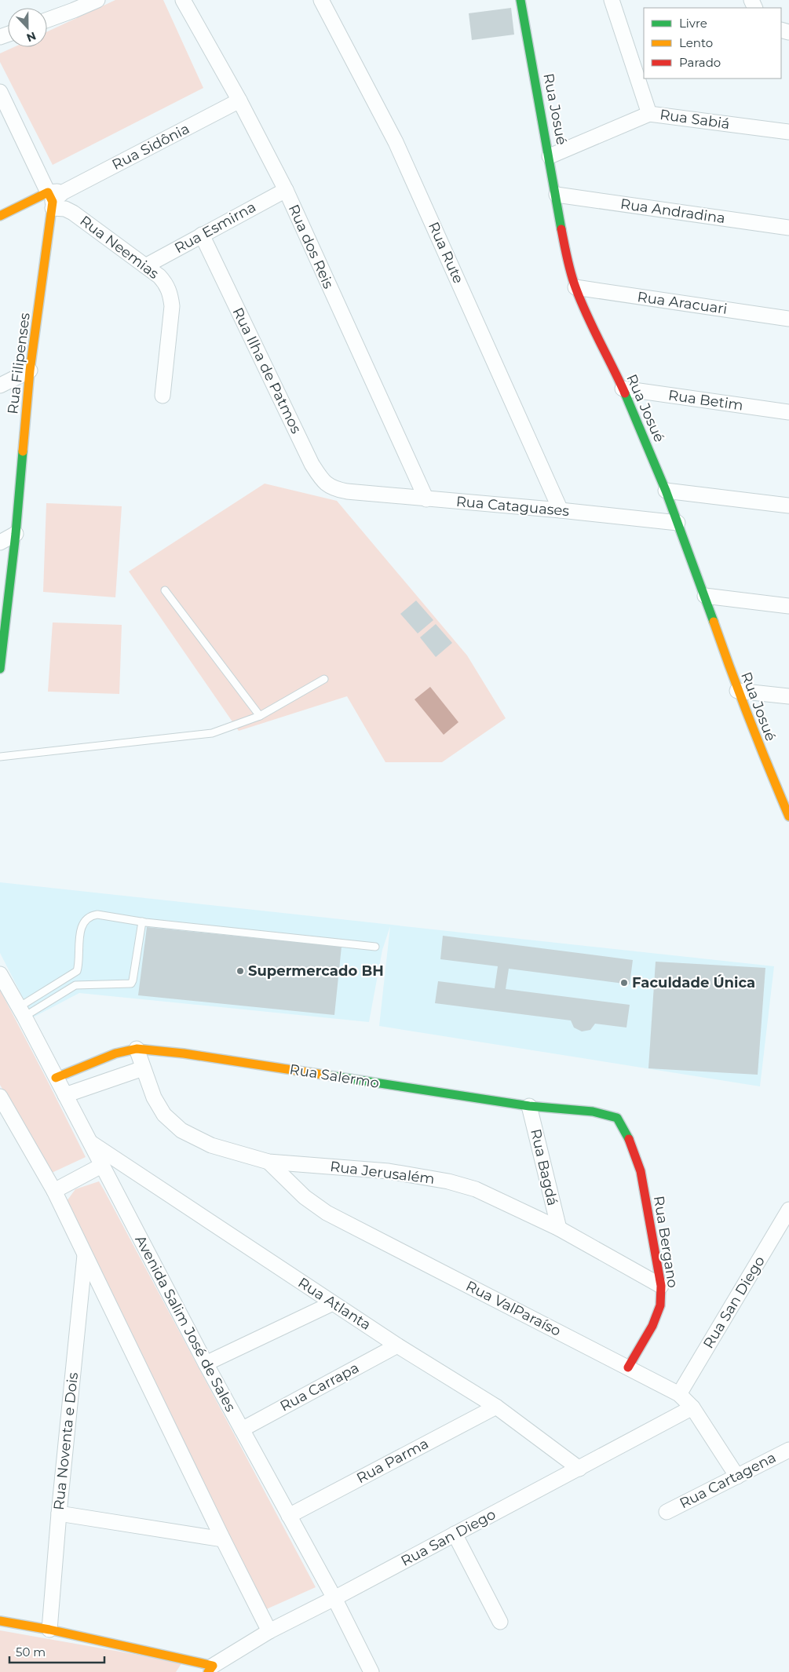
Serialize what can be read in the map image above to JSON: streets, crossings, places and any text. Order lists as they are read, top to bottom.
{
  "streets": {
    "street": [
      "Rua Josué",
      "Rua Sabiá",
      "Rua Sidônia",
      "Rua Andradina",
      "Rua Esmirna",
      "Rua dos Reis",
      "Rua Neemias",
      "Rua Rute",
      "Rua Aracuari",
      "Rua Filipenses",
      "Rua Ilha de Patmos",
      "Rua Betim",
      "Rua Cataguases",
      "Rua Salermo",
      "Rua Bagdá",
      "Rua Jerusalém",
      "Rua Bergano",
      "Rua San Diego",
      "Rua Atlanta",
      "Rua ValParaíso",
      "Avenida Salim José de Sales",
      "Rua Carrapa",
      "Rua Noventa e Dois",
      "Rua Parma",
      "Rua Cartagena"
    ]
  },
  "crossings": [
    ["Rua Josué", "Rua Andradina"],
    ["Rua Josué", "Rua Aracuari"],
    ["Rua Josué", "Rua Betim"],
    ["Rua Josué", "Rua Cataguases"],
    ["Rua Sidônia", "Rua dos Reis"],
    ["Rua Sidônia", "Rua Neemias"],
    ["Rua Sidônia", "Rua Filipenses"],
    ["Rua Esmirna", "Rua dos Reis"],
    ["Rua Esmirna", "Rua Neemias"],
    ["Rua Esmirna", "Rua Ilha de Patmos"],
    ["Rua dos Reis", "Rua Cataguases"],
    ["Rua Neemias", "Rua Filipenses"],
    ["Rua Rute", "Rua Cataguases"],
    ["Rua Ilha de Patmos", "Rua Cataguases"],
    ["Rua Salermo", "Rua Bagdá"],
    ["Rua Salermo", "Rua Jerusalém"],
    ["Rua Salermo", "Rua Bergano"],
    ["Rua Salermo", "Avenida Salim José de Sales"],
    ["Rua Bagdá", "Rua Jerusalém"],
    ["Rua Jerusalém", "Rua Bergano"],
    ["Rua Jerusalém", "Rua ValParaíso"],
    ["Rua Bergano", "Rua ValParaíso"],
    ["Rua San Diego", "Rua Atlanta"],
    ["Rua San Diego", "Rua ValParaíso"],
    ["Rua San Diego", "Avenida Salim José de Sales"],
    ["Rua Atlanta", "Avenida Salim José de Sales"],
    ["Rua Atlanta", "Rua Carrapa"],
    ["Rua Atlanta", "Rua Parma"],
    ["Rua ValParaíso", "Rua Cartagena"],
    ["Avenida Salim José de Sales", "Rua Carrapa"],
    ["Avenida Salim José de Sales", "Rua Parma"]
  ],
  "places": ["Supermercado BH", "Faculdade Única"],
  "legend": ["Livre", "Lento", "Parado"],
  "scale_bar": "50 m",
  "north": "bottom"
}
